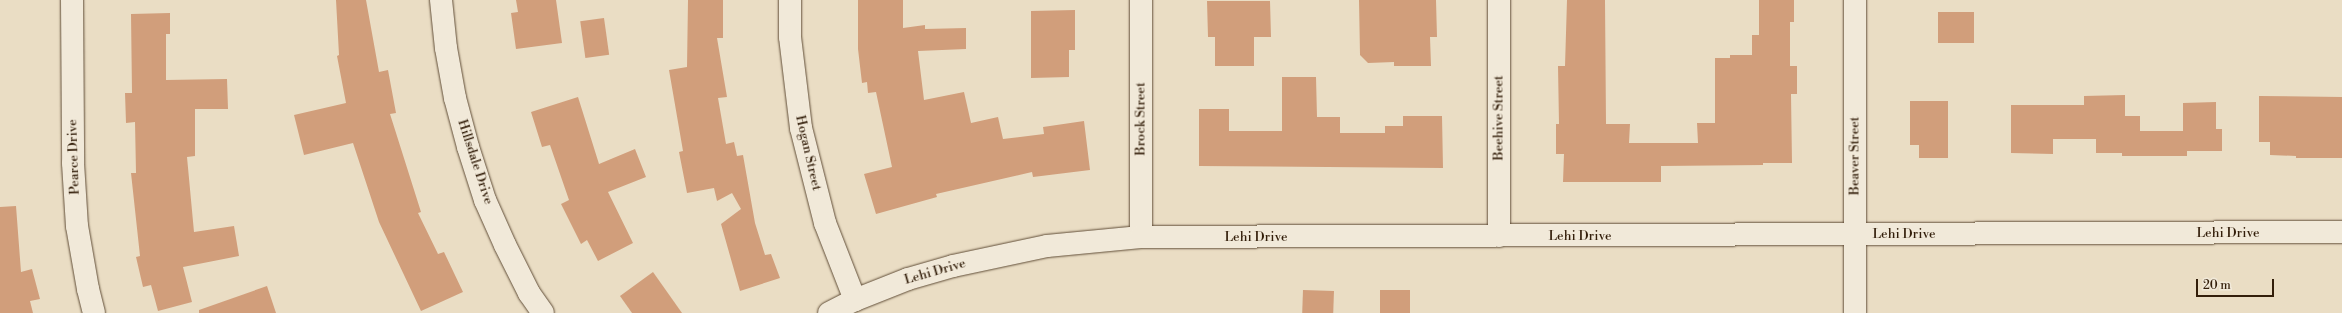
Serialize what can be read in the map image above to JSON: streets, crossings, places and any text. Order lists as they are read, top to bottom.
{
  "streets": {
    "street": [
      "Beehive Street",
      "Brock Street",
      "Hogan Street",
      "Beaver Street",
      "Pearce Drive",
      "Hillsdale Drive",
      "Lehi Drive"
    ]
  },
  "crossings": [
    ["Beehive Street", "Lehi Drive"],
    ["Brock Street", "Lehi Drive"],
    ["Hogan Street", "Lehi Drive"],
    ["Beaver Street", "Lehi Drive"]
  ],
  "scale_bar": "20 m"
}
